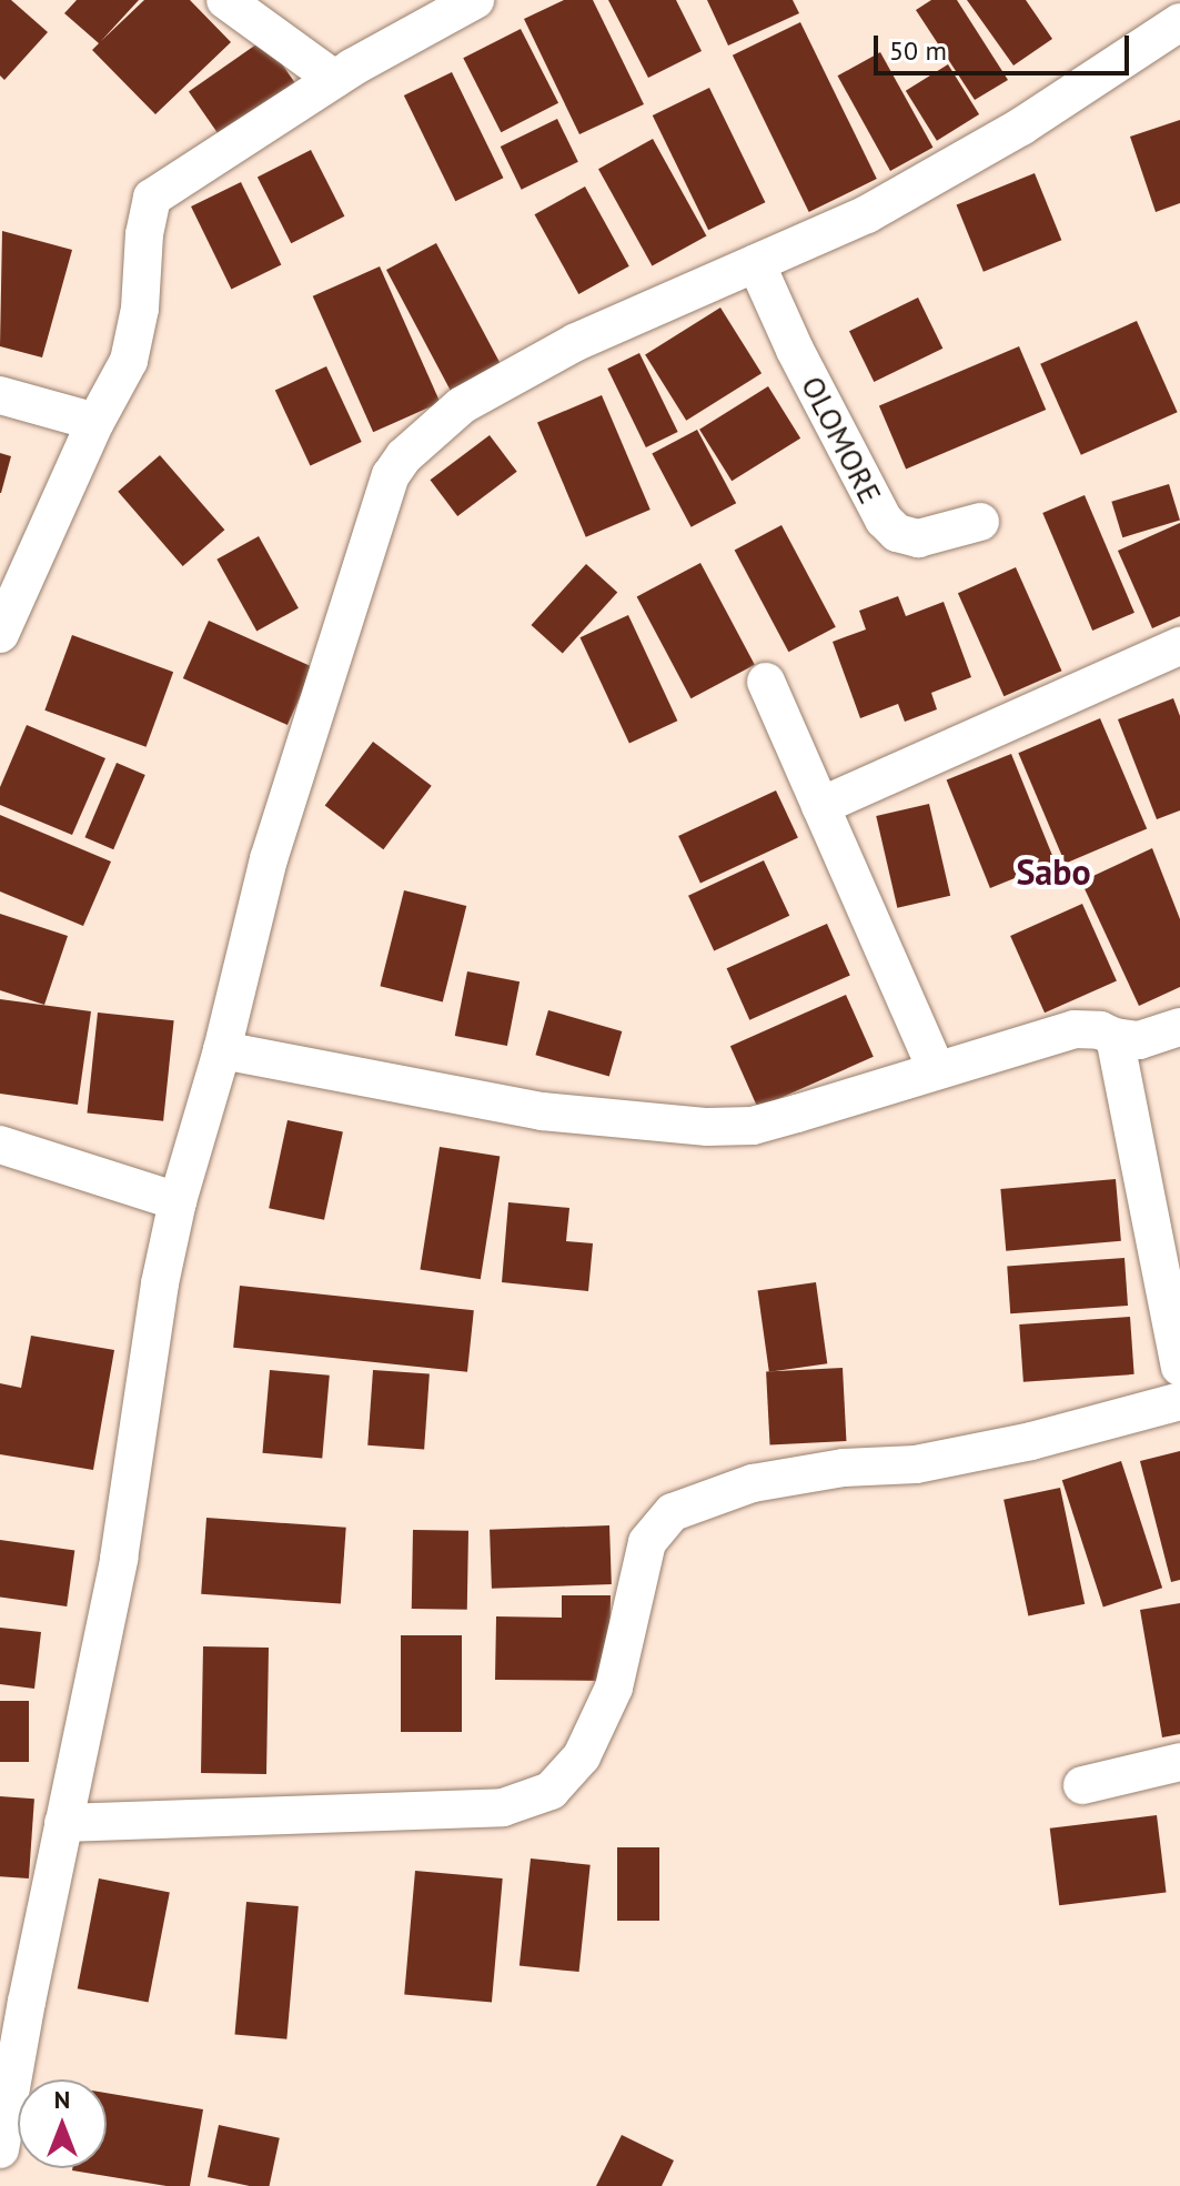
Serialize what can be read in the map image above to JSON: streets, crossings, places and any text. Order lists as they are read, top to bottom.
{
  "streets": {
    "street": ["OLOMORE"]
  },
  "districts": ["Sabo"],
  "scale_bar": "50 m",
  "north": "top"
}
